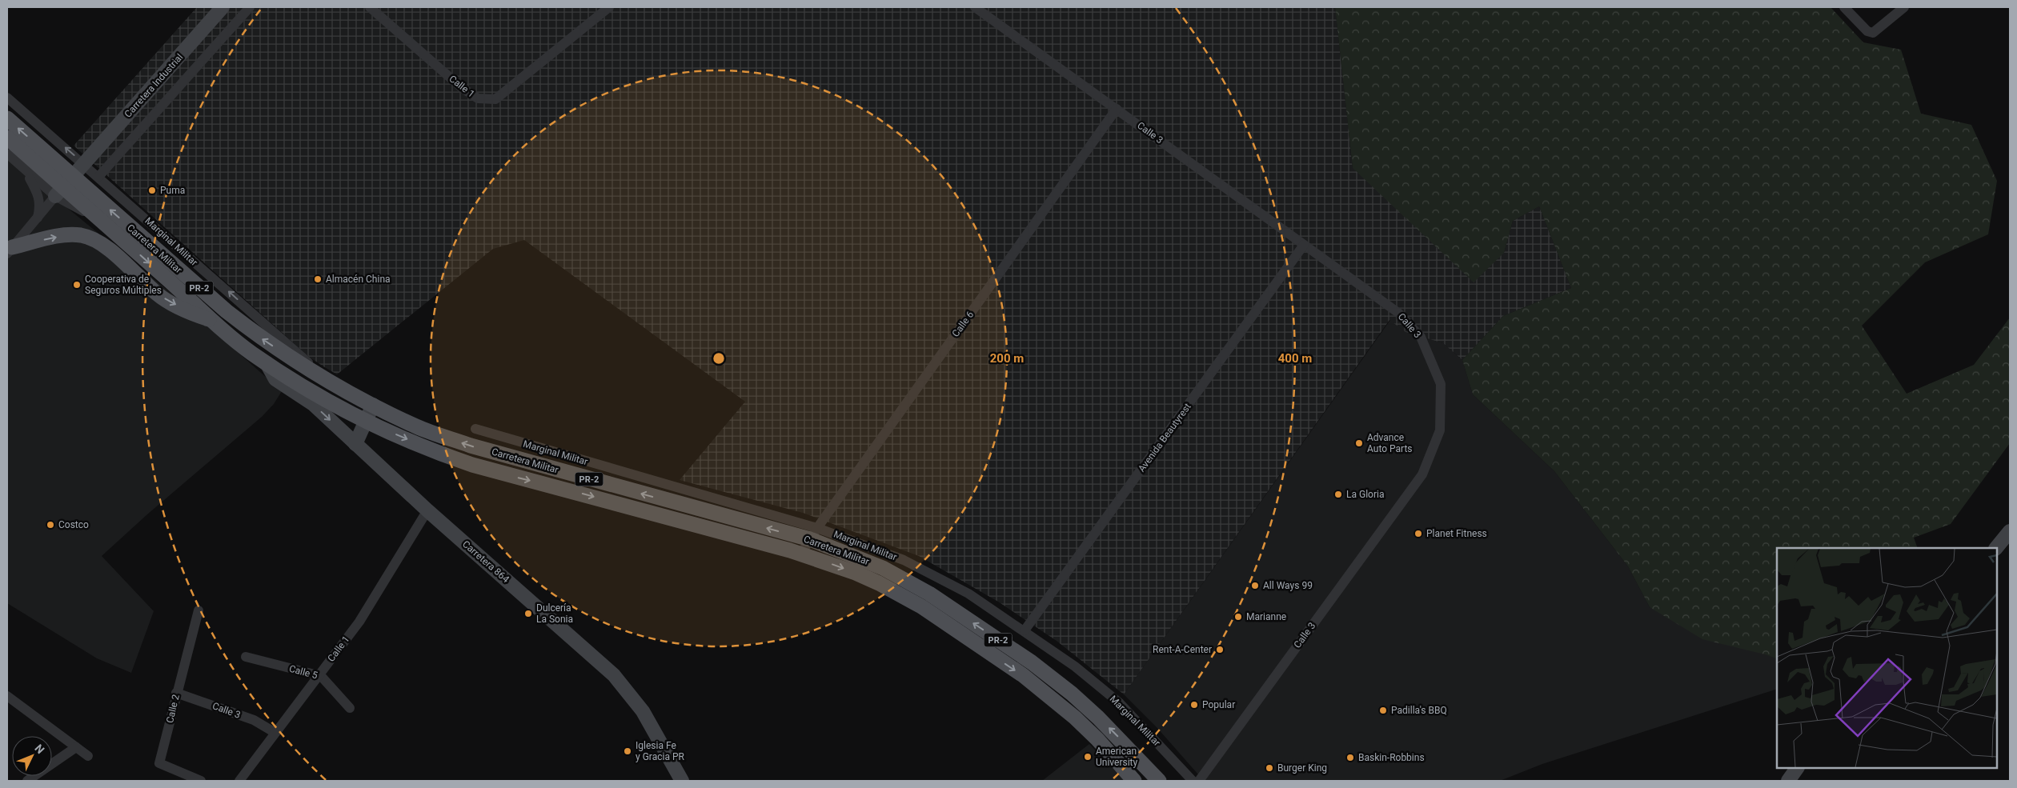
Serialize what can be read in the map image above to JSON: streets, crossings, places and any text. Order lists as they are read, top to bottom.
{
  "streets": {
    "main road": ["Carretera Militar", "PR-2"],
    "street": [
      "Carretera Industrial",
      "Calle 1",
      "Calle 3",
      "Marginal Militar",
      "Calle 6",
      "Avenida Beautyrest",
      "Carretera 864",
      "Calle 5",
      "Calle 2"
    ]
  },
  "crossings": [
    ["Carretera Industrial", "Marginal Militar"],
    ["Calle 1", "Calle 3"],
    ["Calle 1", "Carretera 864"],
    ["Calle 1", "Calle 5"],
    ["Calle 3", "Calle 6"],
    ["Calle 3", "Avenida Beautyrest"],
    ["Calle 3", "Calle 2"],
    ["Marginal Militar", "Carretera Militar"],
    ["Marginal Militar", "Calle 6"],
    ["Marginal Militar", "Avenida Beautyrest"],
    ["Carretera Militar", "Calle 6"],
    ["Carretera Militar", "Carretera 864"]
  ],
  "places": [
    "Puma",
    "Almacén China",
    "Cooperativa de Seguros Múltiples",
    "Advance Auto Parts",
    "La Gloria",
    "Costco",
    "Planet Fitness",
    "All Ways 99",
    "Dulcería La Sonia",
    "Marianne",
    "Rent-A-Center",
    "Popular",
    "Padilla's BBQ",
    "Iglesia Fe y Gracia PR",
    "American University",
    "Baskin-Robbins",
    "Burger King"
  ],
  "north": "top right",
  "rings": ["200 m", "400 m"]
}
